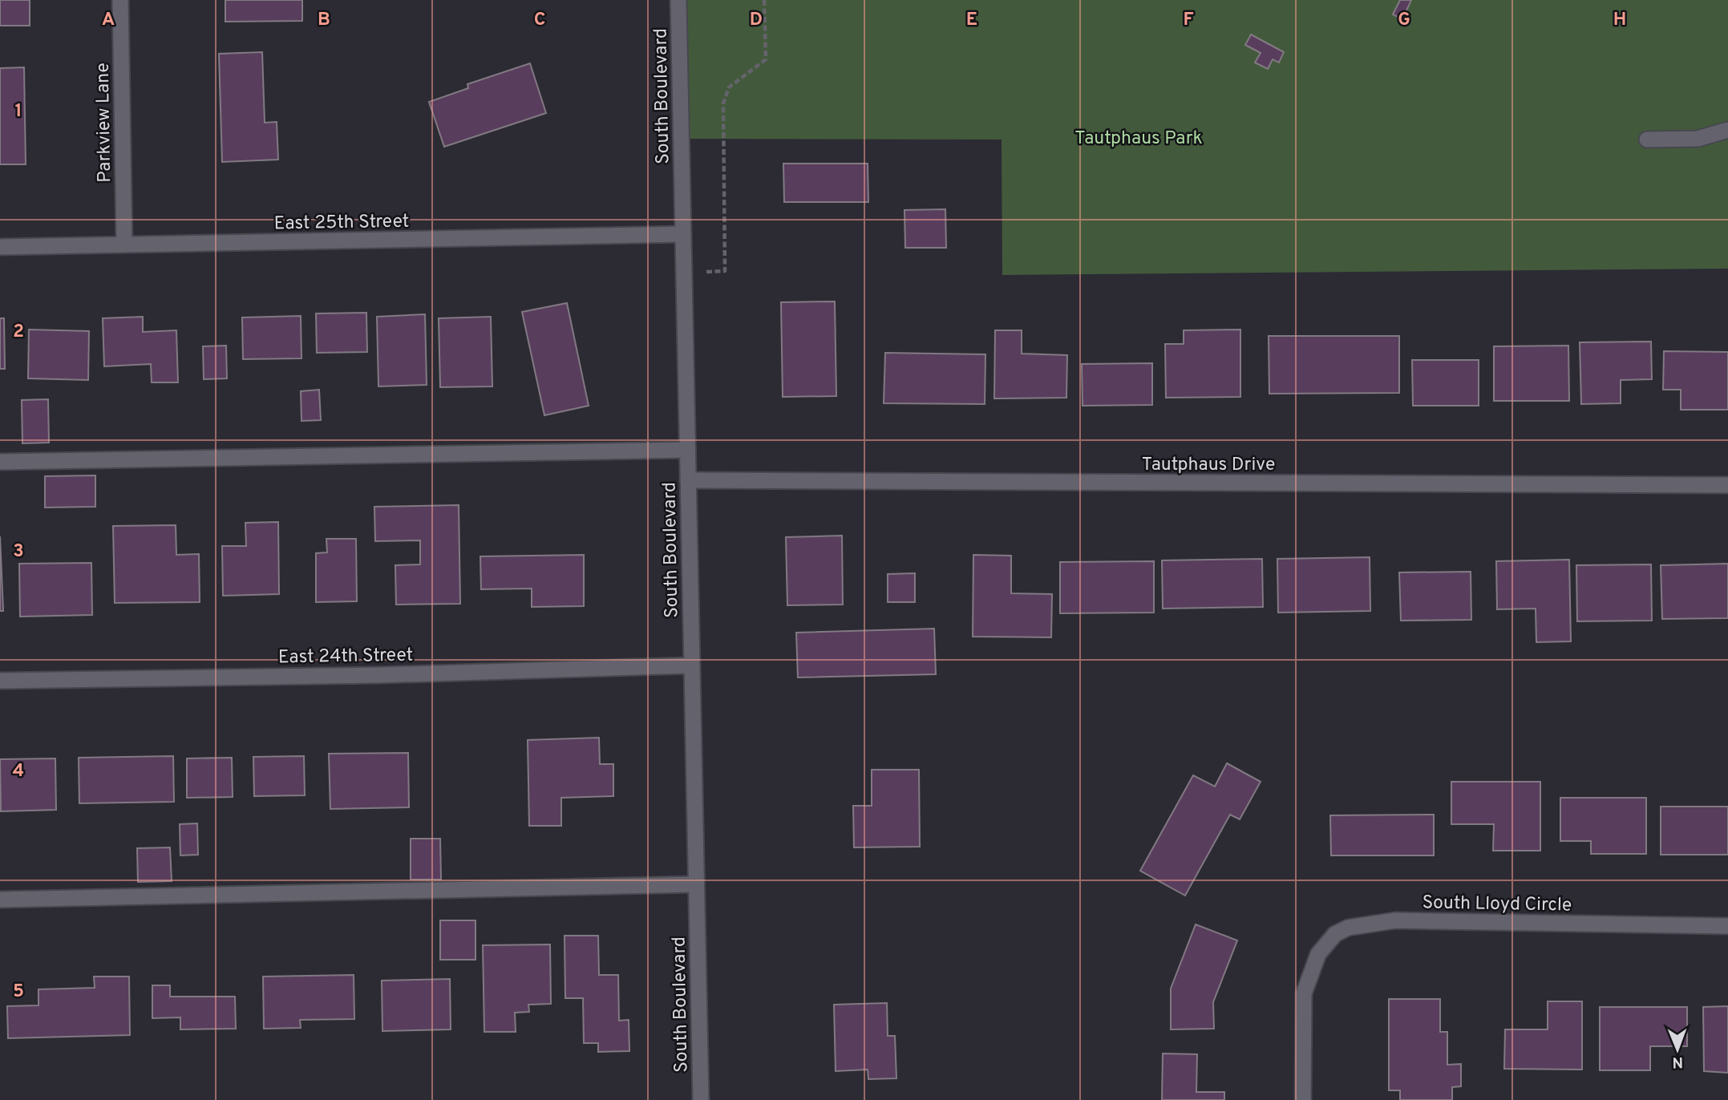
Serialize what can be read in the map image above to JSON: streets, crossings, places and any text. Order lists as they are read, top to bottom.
{
  "streets": {
    "street": [
      "South Boulevard",
      "Parkview Lane",
      "East 25th Street",
      "Tautphaus Drive",
      "East 24th Street",
      "South Lloyd Circle"
    ]
  },
  "crossings": [
    ["South Boulevard", "East 25th Street"],
    ["South Boulevard", "Tautphaus Drive"],
    ["South Boulevard", "East 24th Street"],
    ["Parkview Lane", "East 25th Street"]
  ],
  "parks": ["Tautphaus Park"],
  "north": "bottom",
  "grid": {
    "columns": [
      "A",
      "B",
      "C",
      "D",
      "E",
      "F",
      "G",
      "H"
    ],
    "rows": [
      "1",
      "2",
      "3",
      "4",
      "5"
    ]
  }
}
